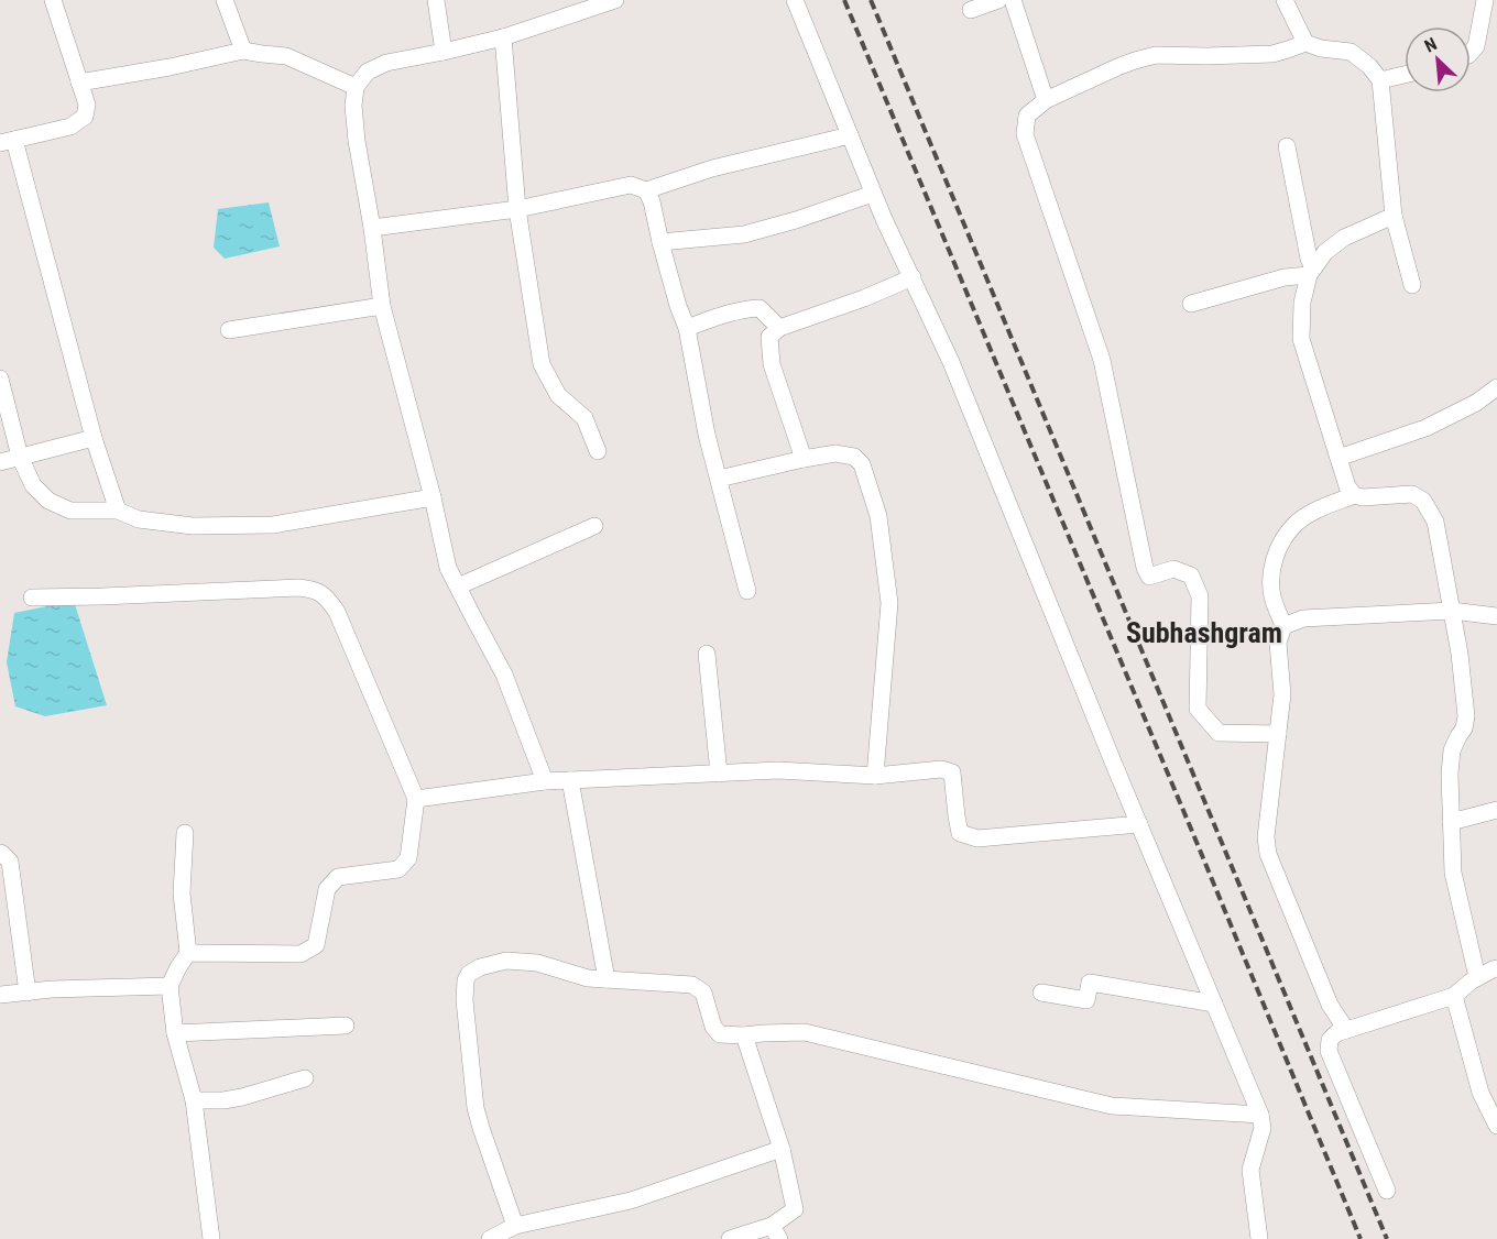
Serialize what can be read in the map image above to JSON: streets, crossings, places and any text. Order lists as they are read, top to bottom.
{
  "districts": ["Subhashgram"],
  "north": "top left"
}
